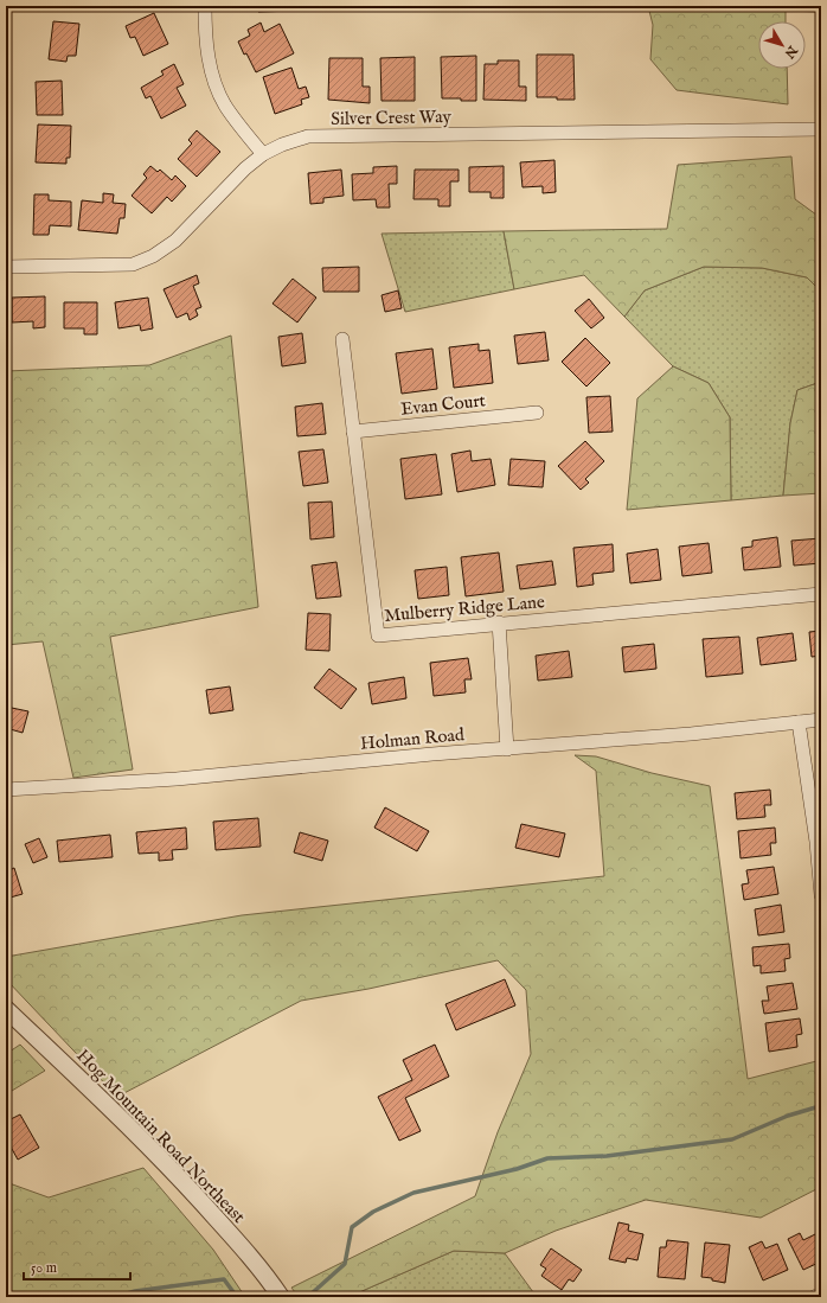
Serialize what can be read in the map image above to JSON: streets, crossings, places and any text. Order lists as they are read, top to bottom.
{
  "streets": {
    "street": [
      "Silver Crest Way",
      "Evan Court",
      "Mulberry Ridge Lane",
      "Holman Road",
      "Hog Mountain Road Northeast"
    ]
  },
  "crossings": [
    ["Evan Court", "Mulberry Ridge Lane"]
  ],
  "scale_bar": "50 m",
  "north": "bottom right"
}
